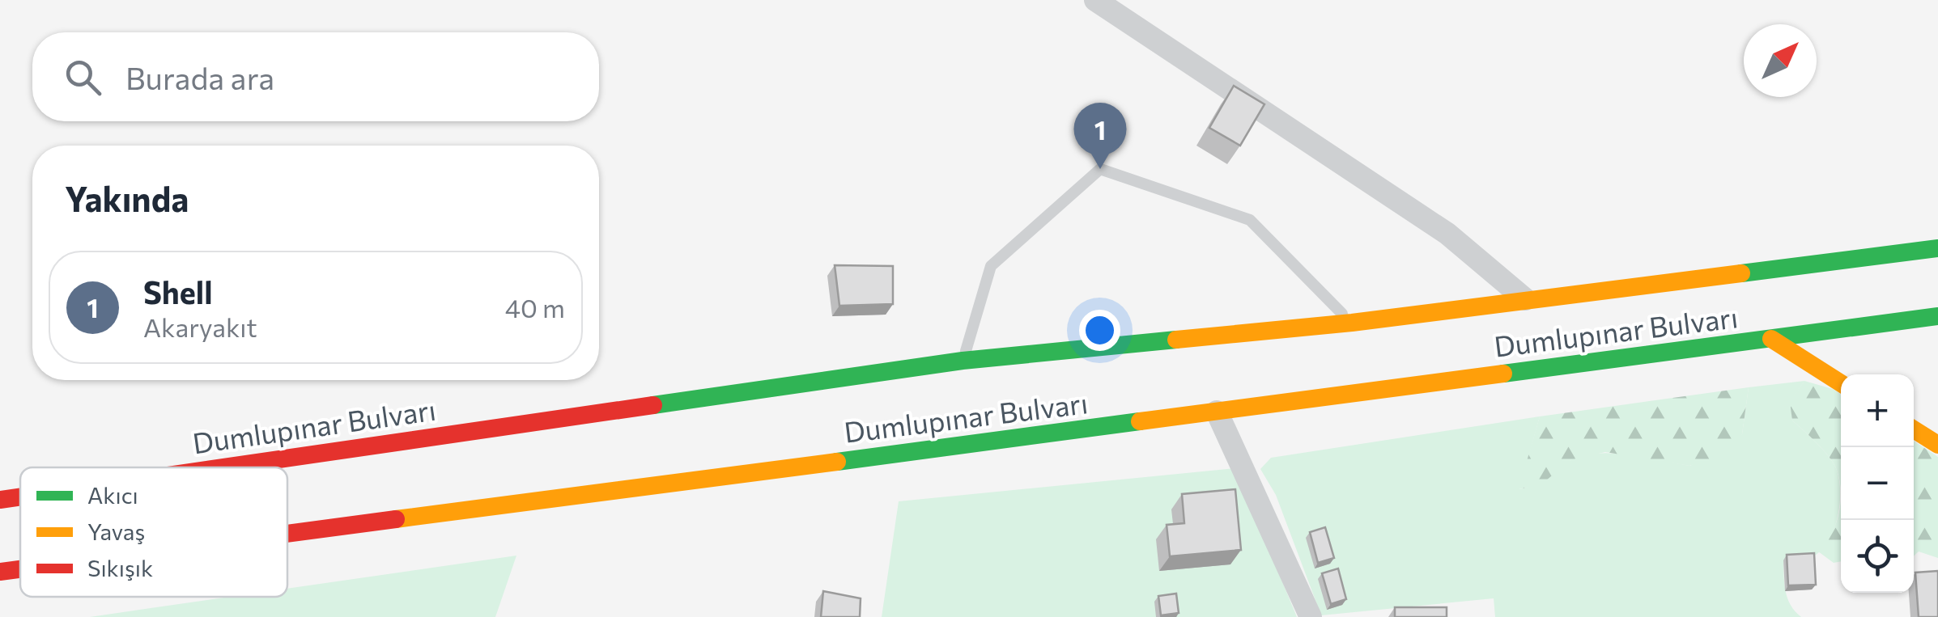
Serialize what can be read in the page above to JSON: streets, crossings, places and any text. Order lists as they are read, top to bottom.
{
  "streets": {
    "main road": ["Dumlupınar Bulvarı"]
  },
  "legend": ["Akıcı", "Yavaş", "Sıkışık"],
  "north": "top right",
  "page": {
    "search": "Burada ara",
    "pins": "1",
    "heading": "Yakında",
    "list": [
      {
        "mark": "1",
        "name": "Shell",
        "note": "Akaryakıt",
        "value": "40 m"
      }
    ],
    "map_buttons": ["+", "−"]
  }
}
